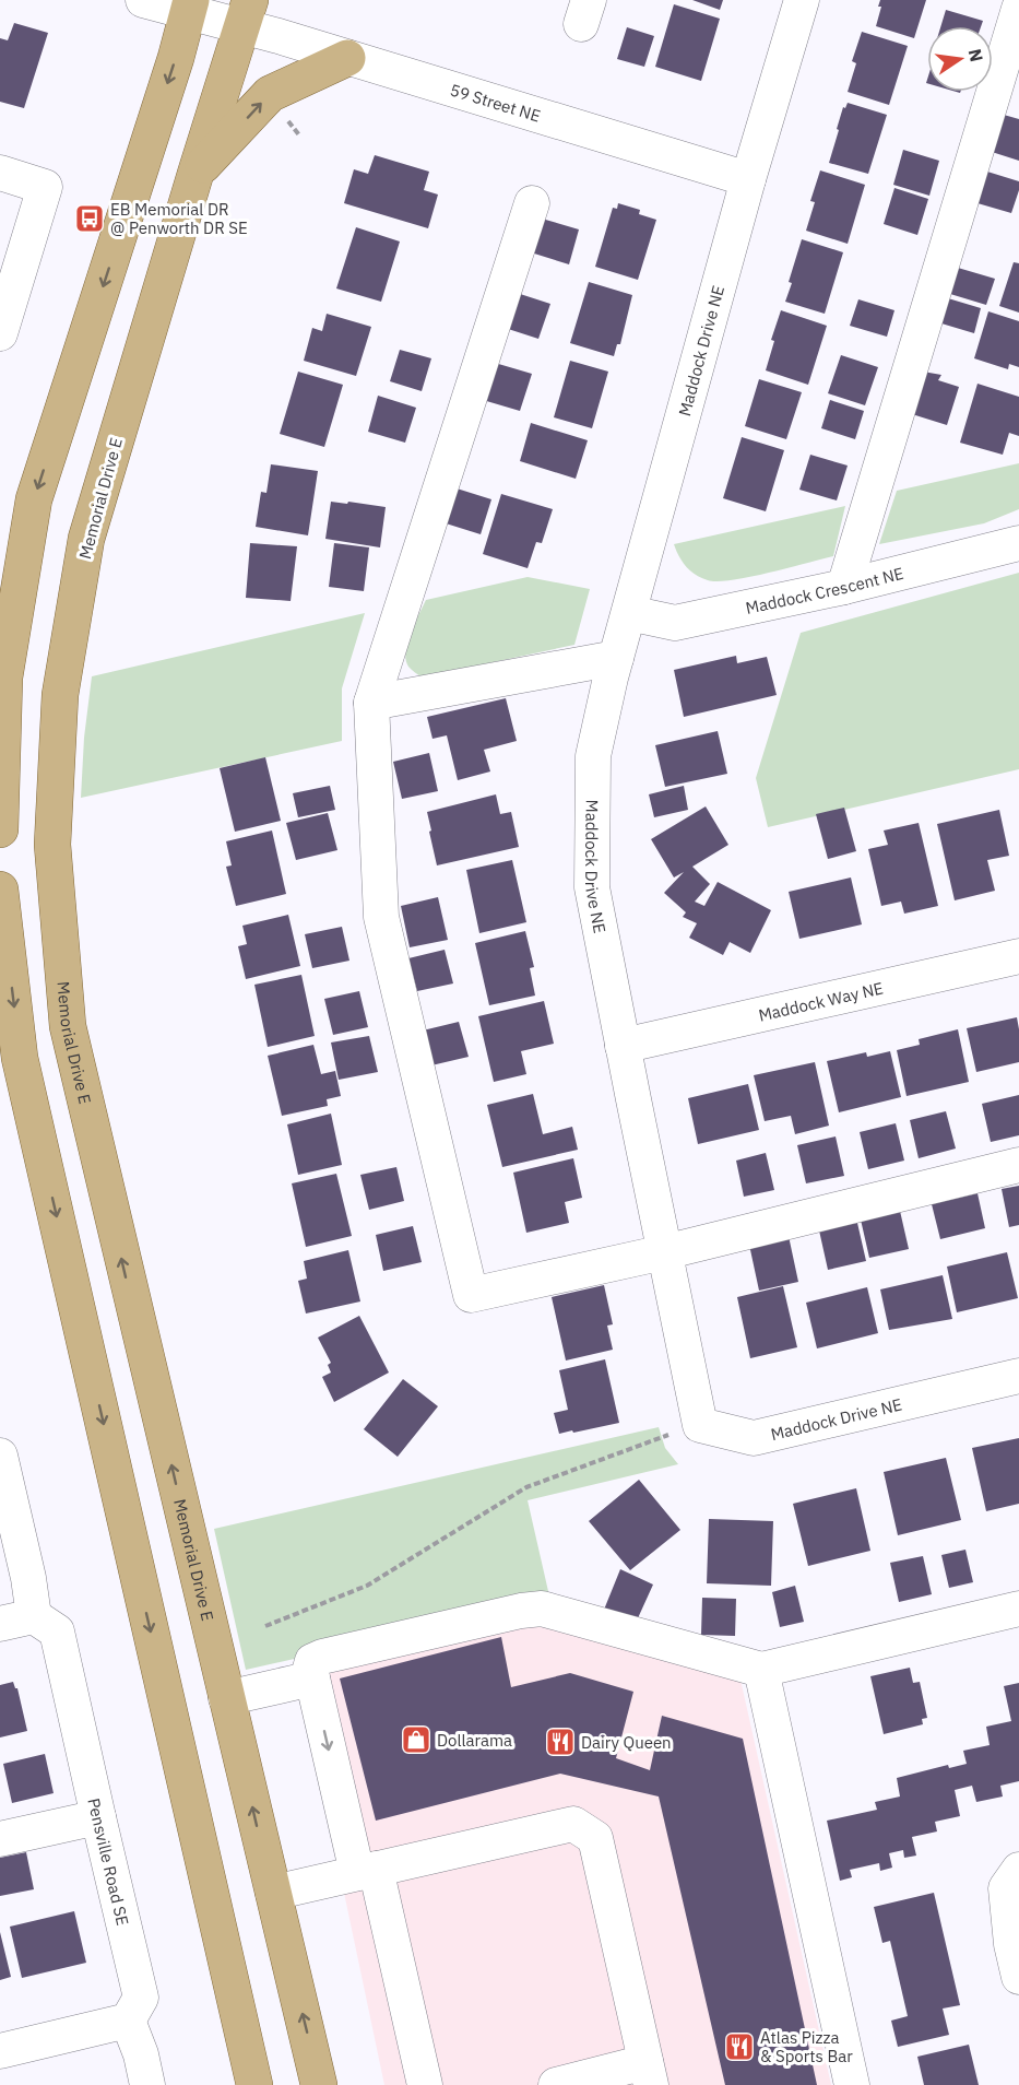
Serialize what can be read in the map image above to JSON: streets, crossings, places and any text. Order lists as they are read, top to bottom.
{
  "streets": {
    "main road": ["Memorial Drive E"],
    "street": [
      "59 Street NE",
      "Maddock Drive NE",
      "Maddock Crescent NE",
      "Maddock Way NE",
      "Pensville Road SE"
    ]
  },
  "crossings": [
    ["59 Street NE", "Maddock Drive NE"],
    ["59 Street NE", "Memorial Drive E"],
    ["Maddock Drive NE", "Maddock Crescent NE"],
    ["Maddock Drive NE", "Maddock Way NE"]
  ],
  "places": {
    "bus stop": ["EB Memorial DR @ Penworth DR SE"],
    "shop": ["Dollarama"],
    "restaurant": ["Dairy Queen", "Atlas Pizza & Sports Bar"]
  },
  "north": "right"
}
